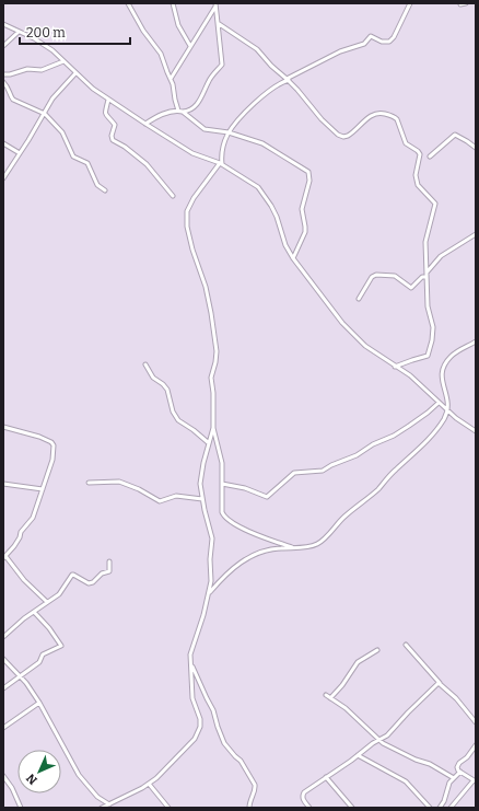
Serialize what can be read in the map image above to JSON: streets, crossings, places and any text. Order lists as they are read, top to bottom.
{
  "scale_bar": "200 m",
  "north": "bottom left"
}
